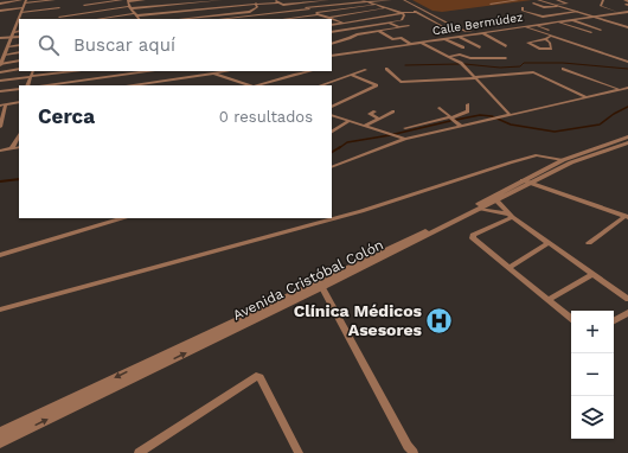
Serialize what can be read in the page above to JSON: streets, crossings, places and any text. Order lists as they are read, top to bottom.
{
  "streets": {
    "street": ["Calle Bermúdez", "Avenida Cristóbal Colón"]
  },
  "places": {
    "hospital": ["Clínica Médicos Asesores"]
  },
  "page": {
    "search": "Buscar aquí",
    "heading": ["Cerca", "0 resultados"],
    "map_buttons": ["+", "−"]
  }
}
